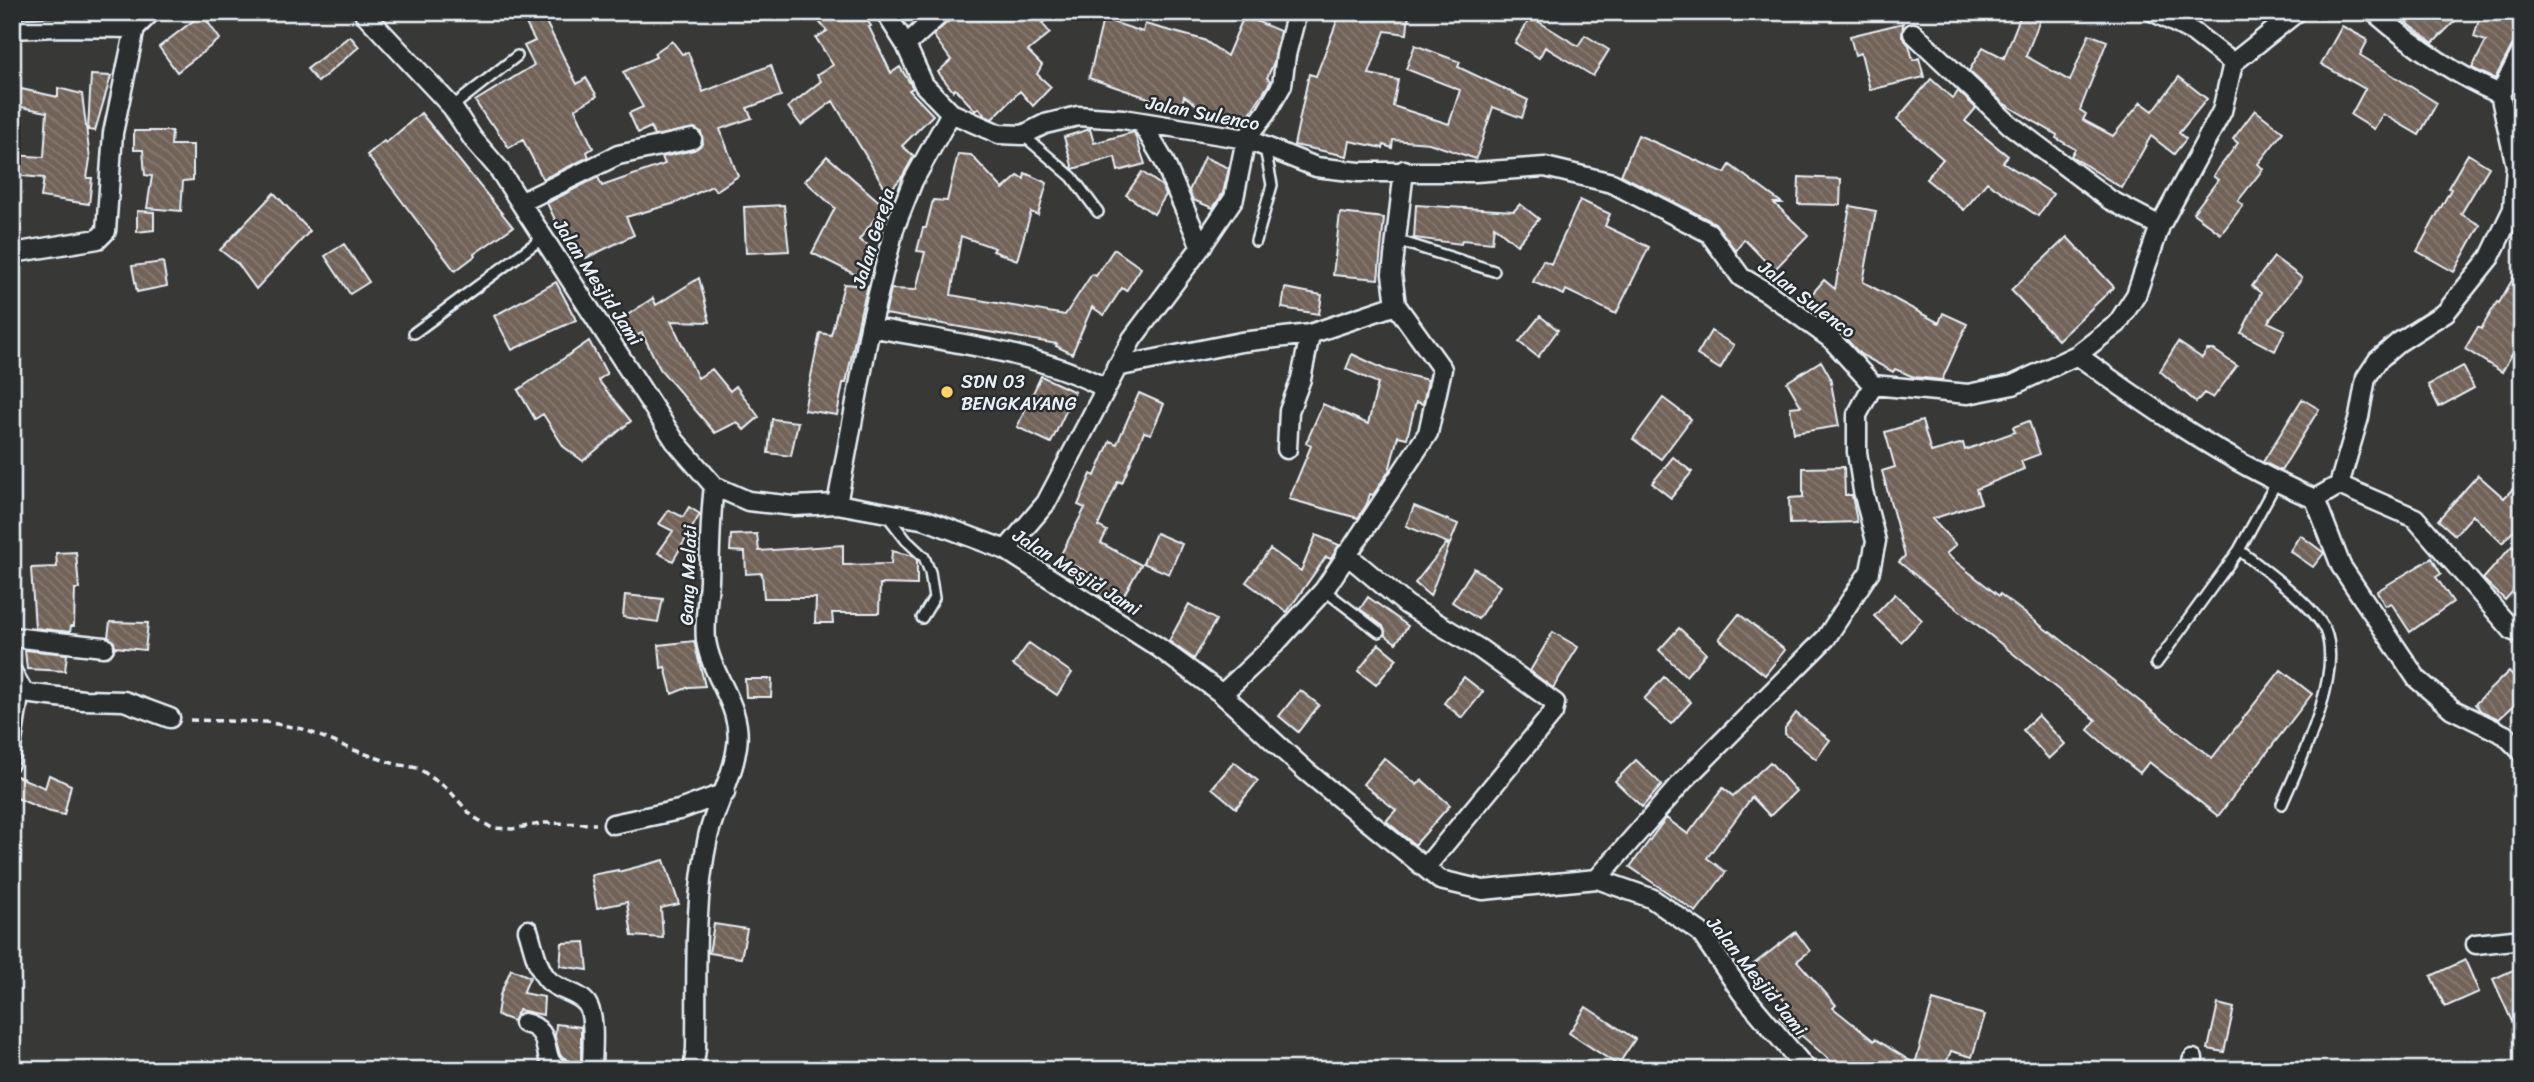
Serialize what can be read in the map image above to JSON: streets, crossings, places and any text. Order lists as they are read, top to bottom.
{
  "streets": {
    "street": [
      "Jalan Sulenco",
      "Jalan Gereja",
      "Jalan Mesjid Jami",
      "Gang Melati"
    ]
  },
  "crossings": [
    ["Jalan Gereja", "Jalan Mesjid Jami"],
    ["Jalan Mesjid Jami", "Gang Melati"]
  ],
  "places": ["SDN 03 BENGKAYANG"]
}
